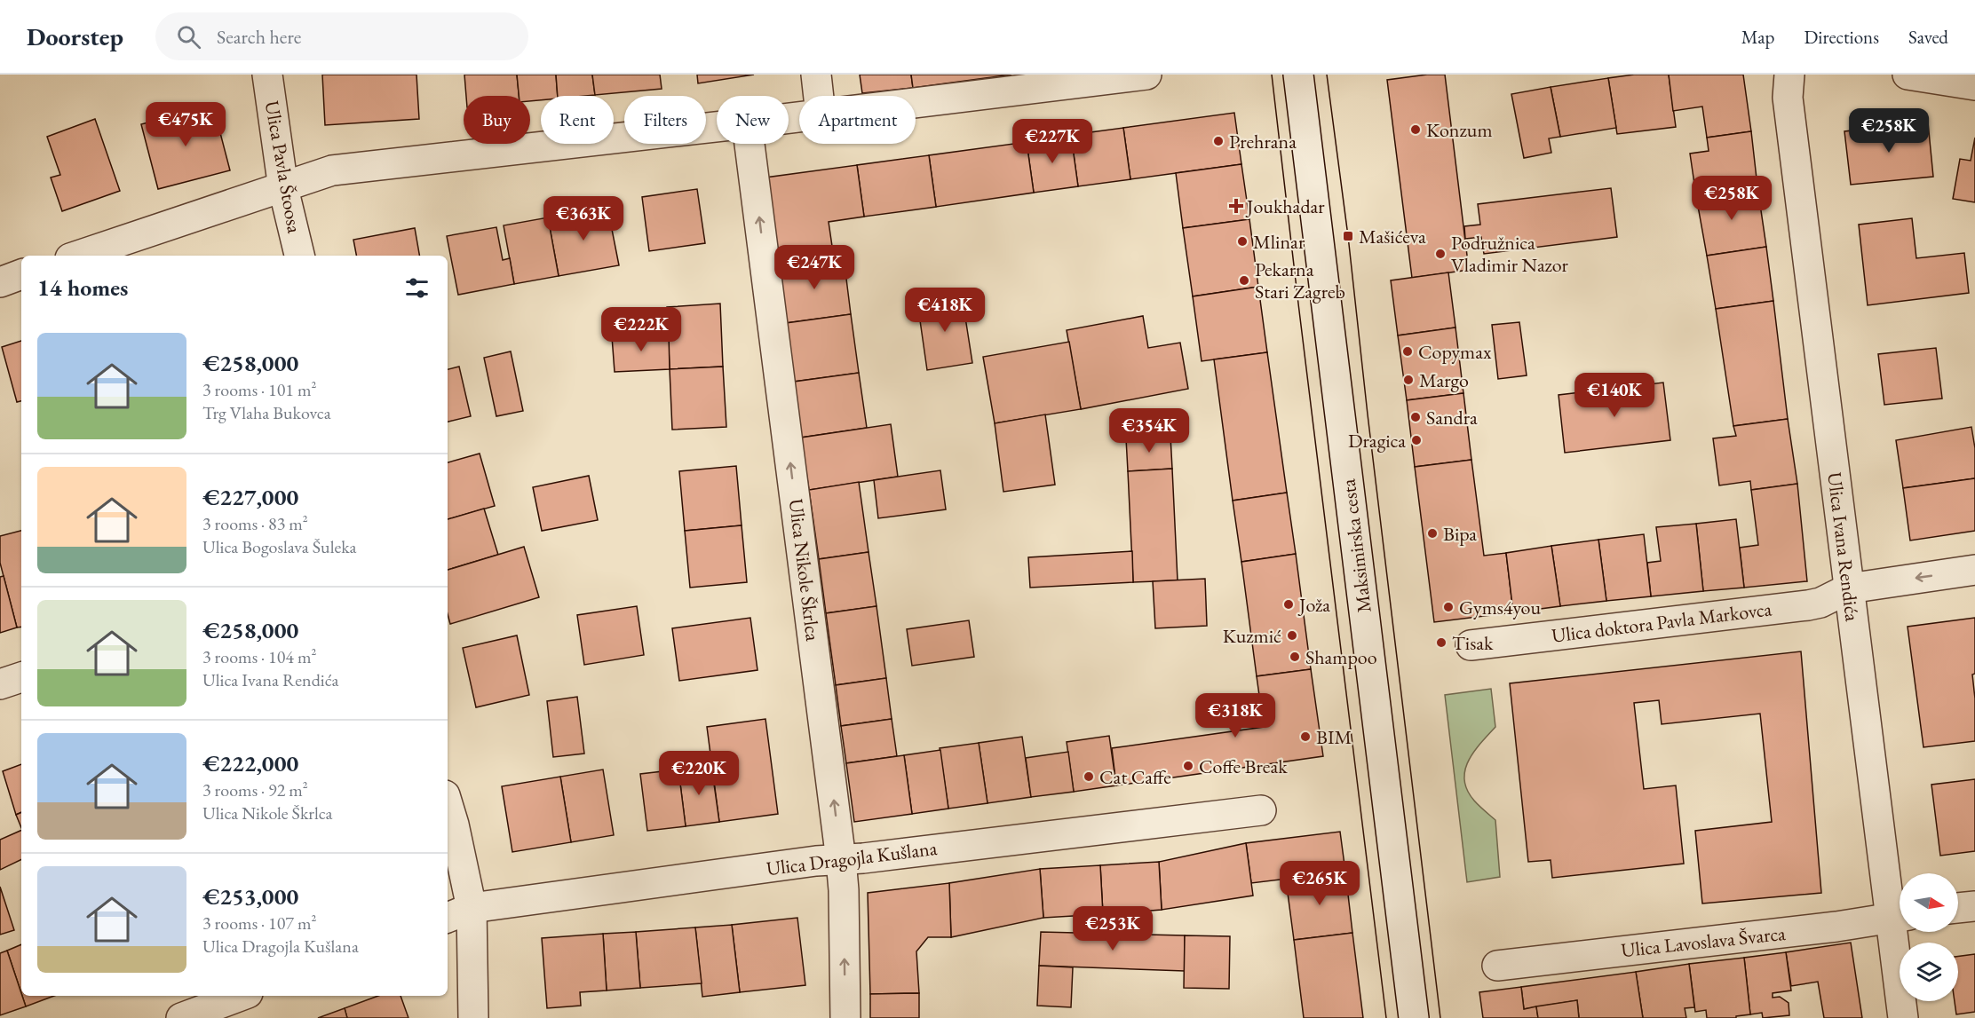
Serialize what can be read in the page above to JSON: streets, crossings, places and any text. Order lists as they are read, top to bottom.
{
  "streets": {
    "street": [
      "Ulica Pavla Štoosa",
      "Maksimirska cesta",
      "Ulica Ivana Rendića",
      "Ulica Nikole Škrlca",
      "Ulica doktora Pavla Markovca",
      "Ulica Dragojla Kušlana",
      "Ulica Lavoslava Švarca"
    ]
  },
  "crossings": [
    ["Ulica Ivana Rendića", "Ulica doktora Pavla Markovca"],
    ["Ulica Ivana Rendića", "Ulica Lavoslava Švarca"],
    ["Ulica Nikole Škrlca", "Ulica Dragojla Kušlana"]
  ],
  "one_way": ["Ulica Nikole Škrlca"],
  "places": {
    "other": [
      "Konzum",
      "Prehrana",
      "Mlinar",
      "Podružnica Vladimir Nazor",
      "Pekarna Stari Zagreb",
      "Copymax",
      "Margo",
      "Sandra",
      "Dragica",
      "Bipa",
      "Joža",
      "Gyms4you",
      "Kuzmić",
      "Tisak",
      "Shampoo",
      "BIM",
      "Coffe Break",
      "Cat Caffe"
    ],
    "health": ["Joukhadar"],
    "transit": ["Mašićeva"]
  },
  "north": "right",
  "page": {
    "header": "Doorstep",
    "search": "Search here",
    "nav": ["Map", "Directions", "Saved"],
    "chip": [
      "Buy",
      "Rent",
      "Filters",
      "New",
      "Apartment"
    ],
    "price": [
      "€475K",
      "€258K",
      "€227K",
      "€258K",
      "€363K",
      "€247K",
      "€418K",
      "€222K",
      "€140K",
      "€354K",
      "€318K",
      "€220K",
      "€265K",
      "€253K"
    ],
    "heading": "14 homes",
    "list": [
      {
        "name": "€258,000",
        "note": "3 rooms · 101 m² · Trg Vlaha Bukovca"
      },
      {
        "name": "€227,000",
        "note": "3 rooms · 83 m² · Ulica Bogoslava Šuleka"
      },
      {
        "name": "€258,000",
        "note": "3 rooms · 104 m² · Ulica Ivana Rendića"
      },
      {
        "name": "€222,000",
        "note": "3 rooms · 92 m² · Ulica Nikole Škrlca"
      },
      {
        "name": "€253,000",
        "note": "3 rooms · 107 m² · Ulica Dragojla Kušlana"
      }
    ]
  }
}
